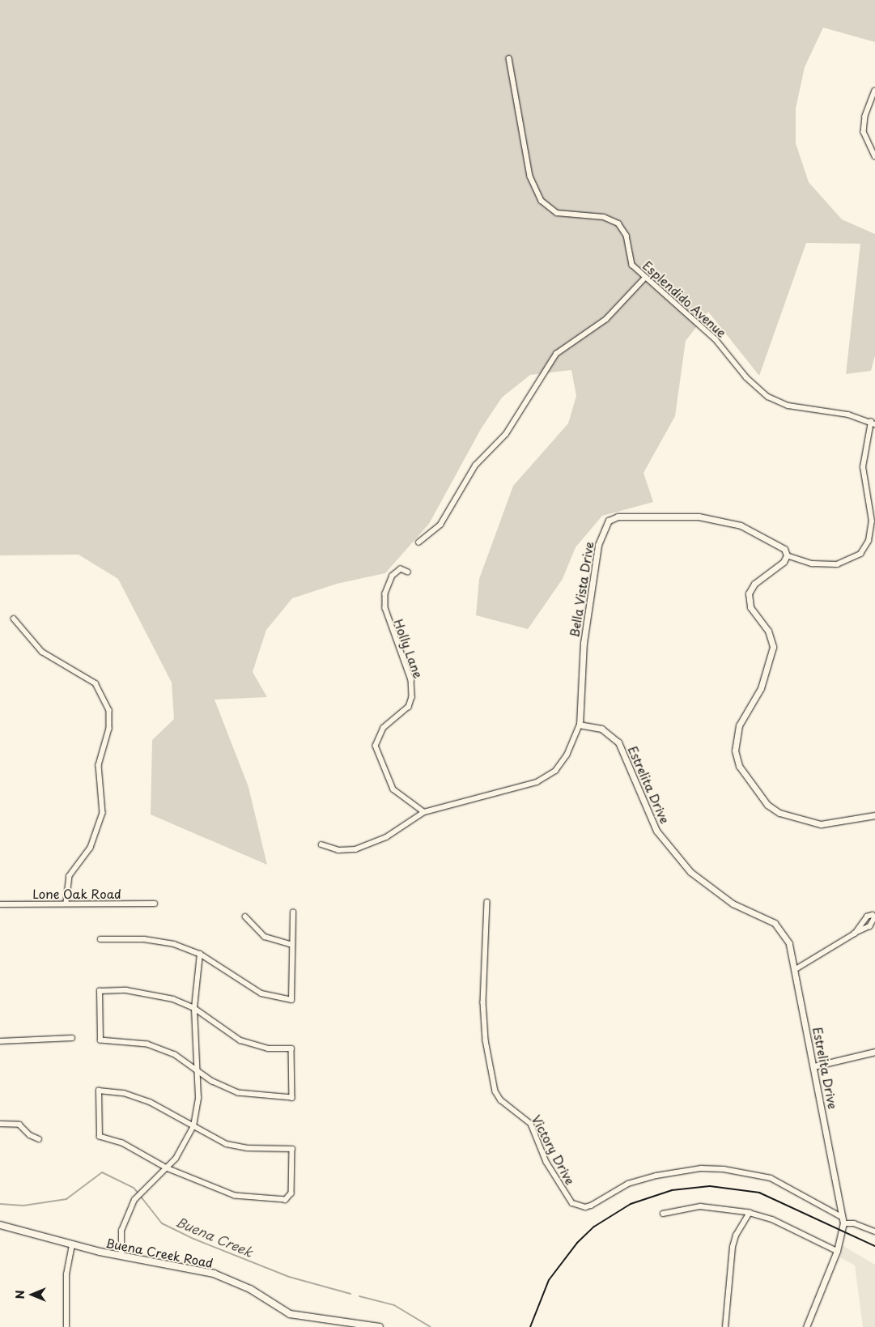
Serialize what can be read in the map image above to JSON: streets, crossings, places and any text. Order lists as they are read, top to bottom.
{
  "streets": {
    "main road": ["Buena Creek Road"],
    "street": [
      "Esplendido Avenue",
      "Bella Vista Drive",
      "Holly Lane",
      "Estrelita Drive",
      "Lone Oak Road",
      "Victory Drive"
    ]
  },
  "crossings": [
    ["Bella Vista Drive", "Estrelita Drive"],
    ["Estrelita Drive", "Victory Drive"]
  ],
  "water": ["Buena Creek"],
  "north": "left"
}
